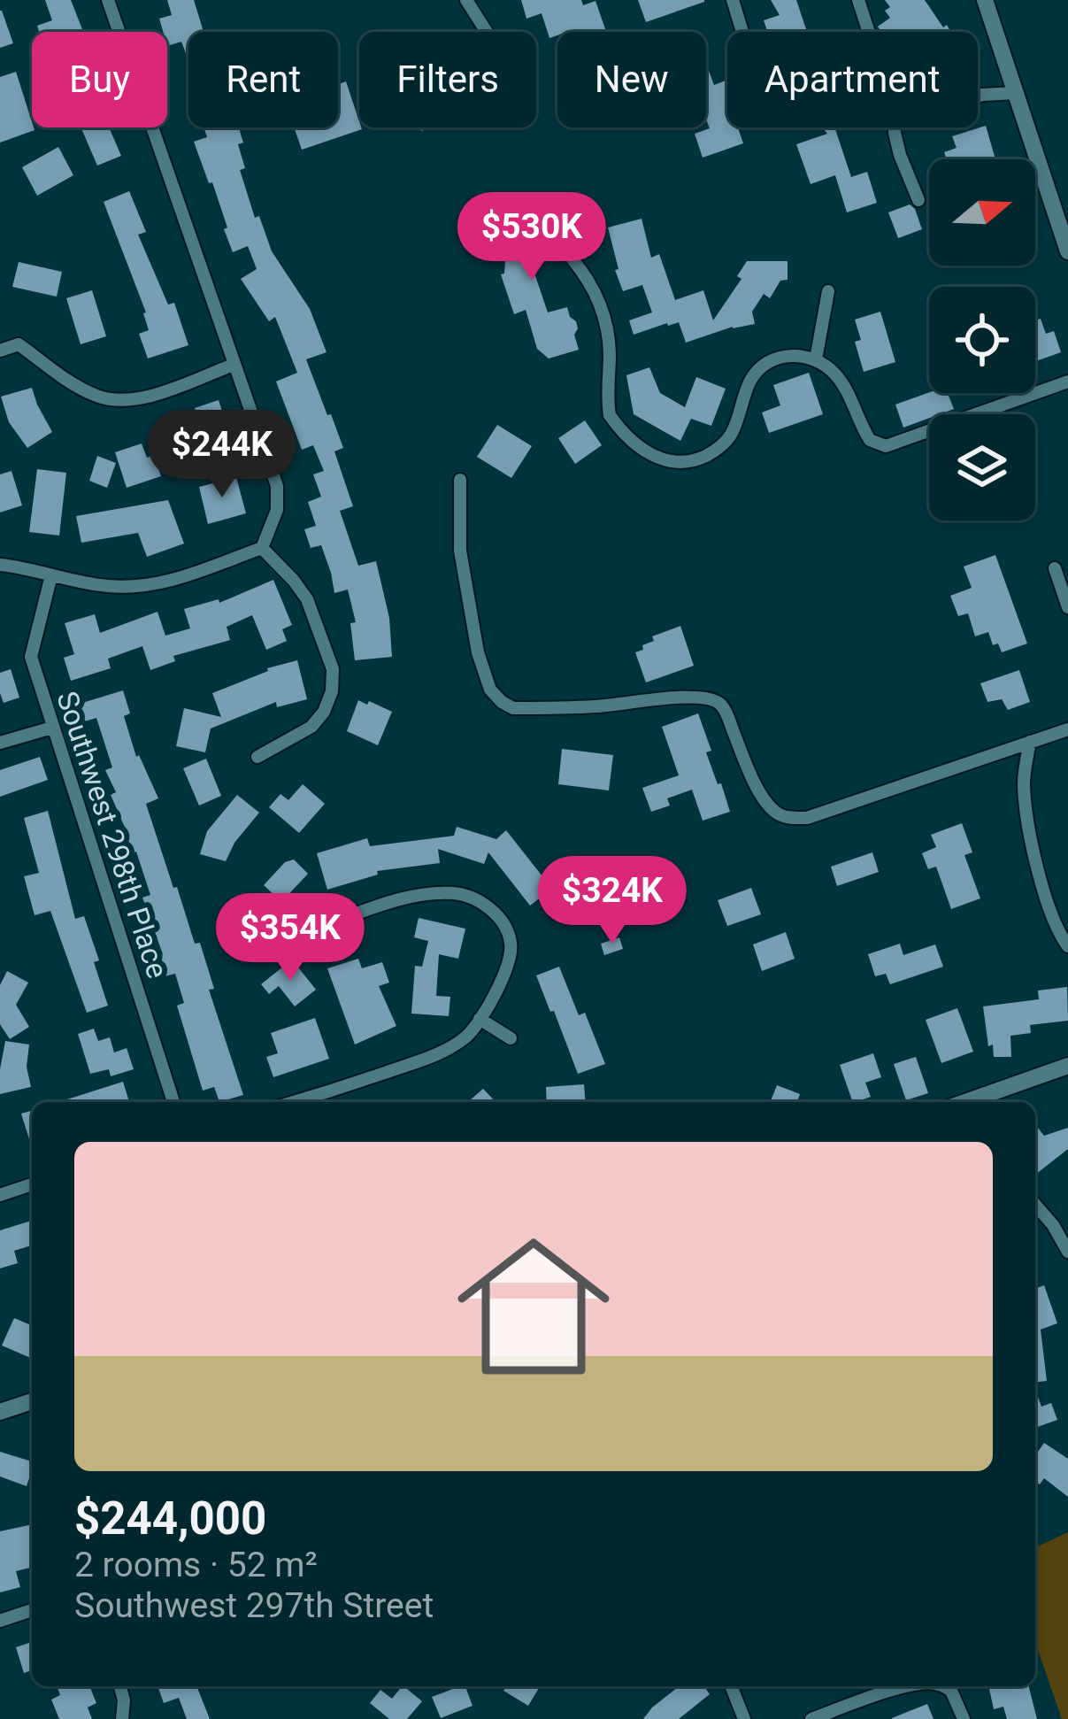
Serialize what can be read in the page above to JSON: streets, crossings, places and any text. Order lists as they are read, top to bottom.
{
  "streets": {
    "street": ["Southwest 298th Place"]
  },
  "north": "right",
  "page": {
    "chip": [
      "Buy",
      "Rent",
      "Filters",
      "New",
      "Apartment"
    ],
    "price": [
      "$530K",
      "$244K",
      "$324K",
      "$354K"
    ],
    "list": [
      {
        "name": "$244,000",
        "note": "2 rooms · 52 m² · Southwest 297th Street"
      }
    ]
  }
}
